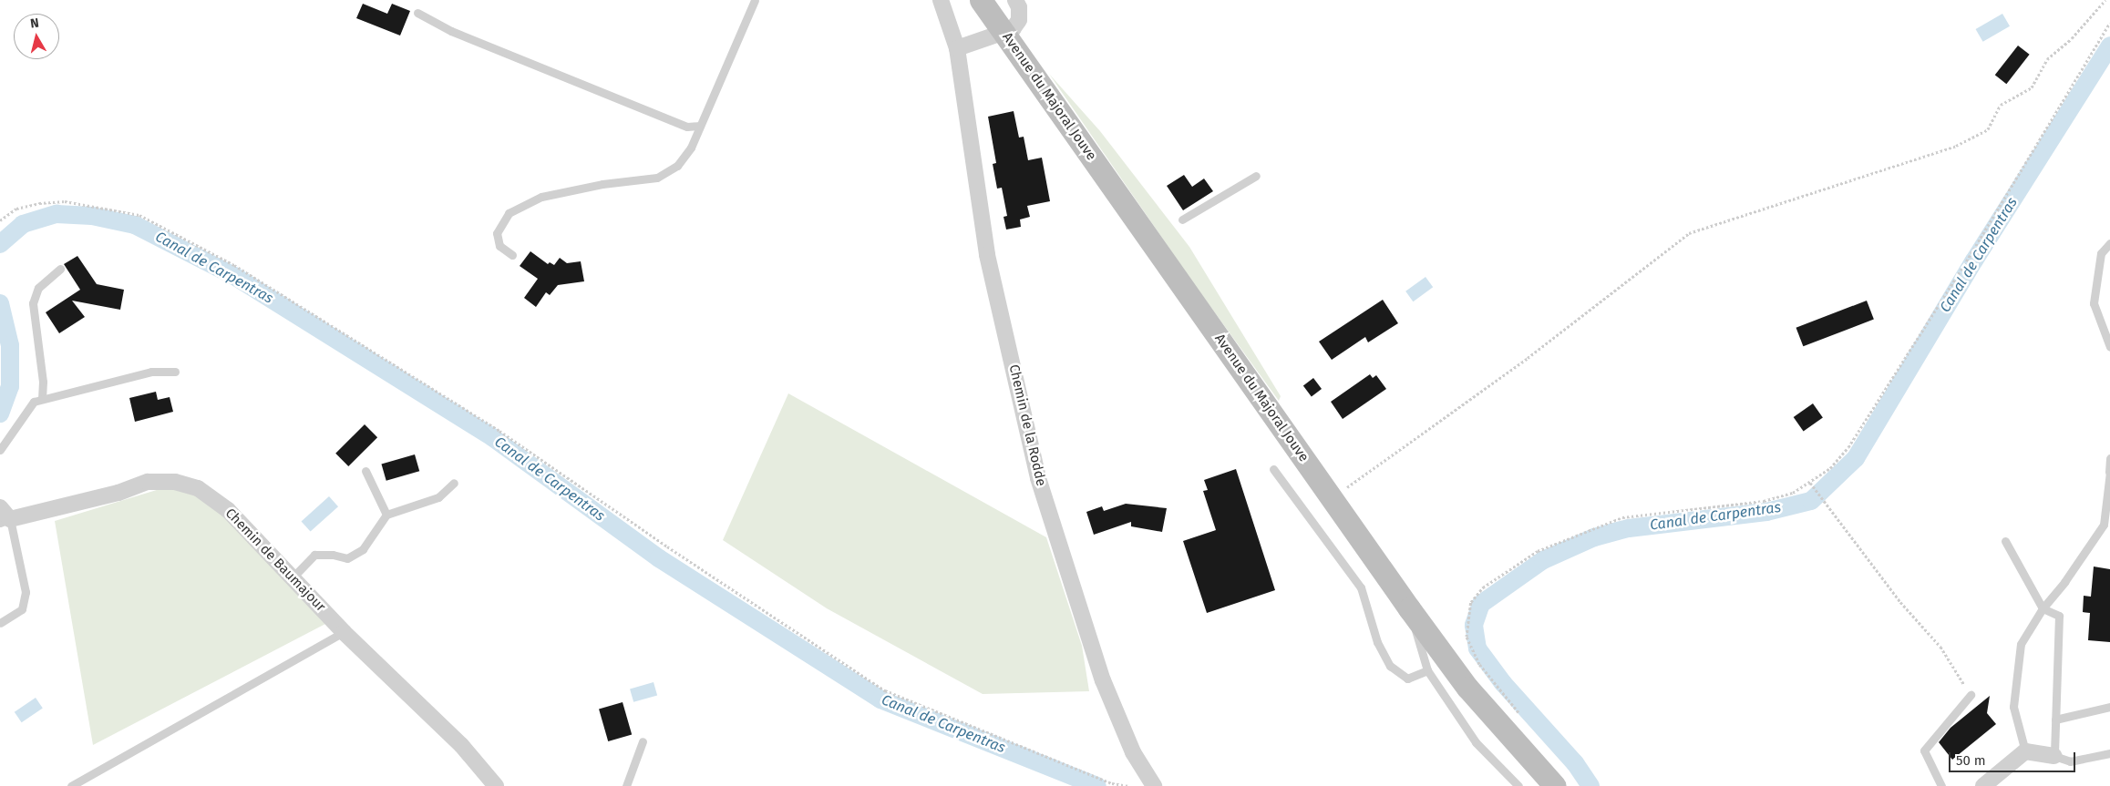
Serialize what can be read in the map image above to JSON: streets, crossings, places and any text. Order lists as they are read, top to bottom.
{
  "streets": {
    "main road": ["Avenue du Majoral Jouve"],
    "street": ["Chemin de la Rodde", "Chemin de Baumajour"]
  },
  "water": ["Canal de Carpentras"],
  "scale_bar": "50 m",
  "north": "top"
}
